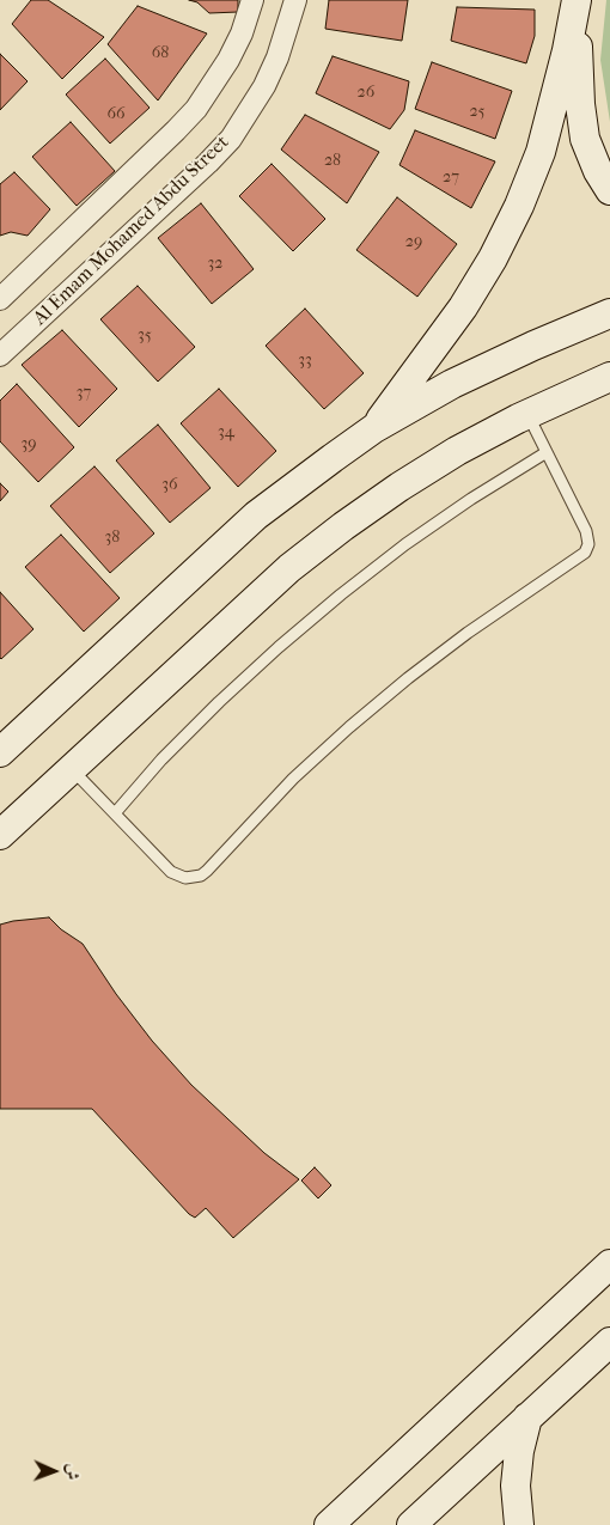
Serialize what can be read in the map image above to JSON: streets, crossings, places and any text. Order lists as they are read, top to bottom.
{
  "streets": {
    "street": ["Al Emam Mohamed Abdu Street"]
  },
  "house_numbers": [
    "68",
    "26",
    "25",
    "66",
    "28",
    "27",
    "29",
    "32",
    "35",
    "33",
    "37",
    "34",
    "39",
    "36",
    "38"
  ],
  "north": "right"
}
